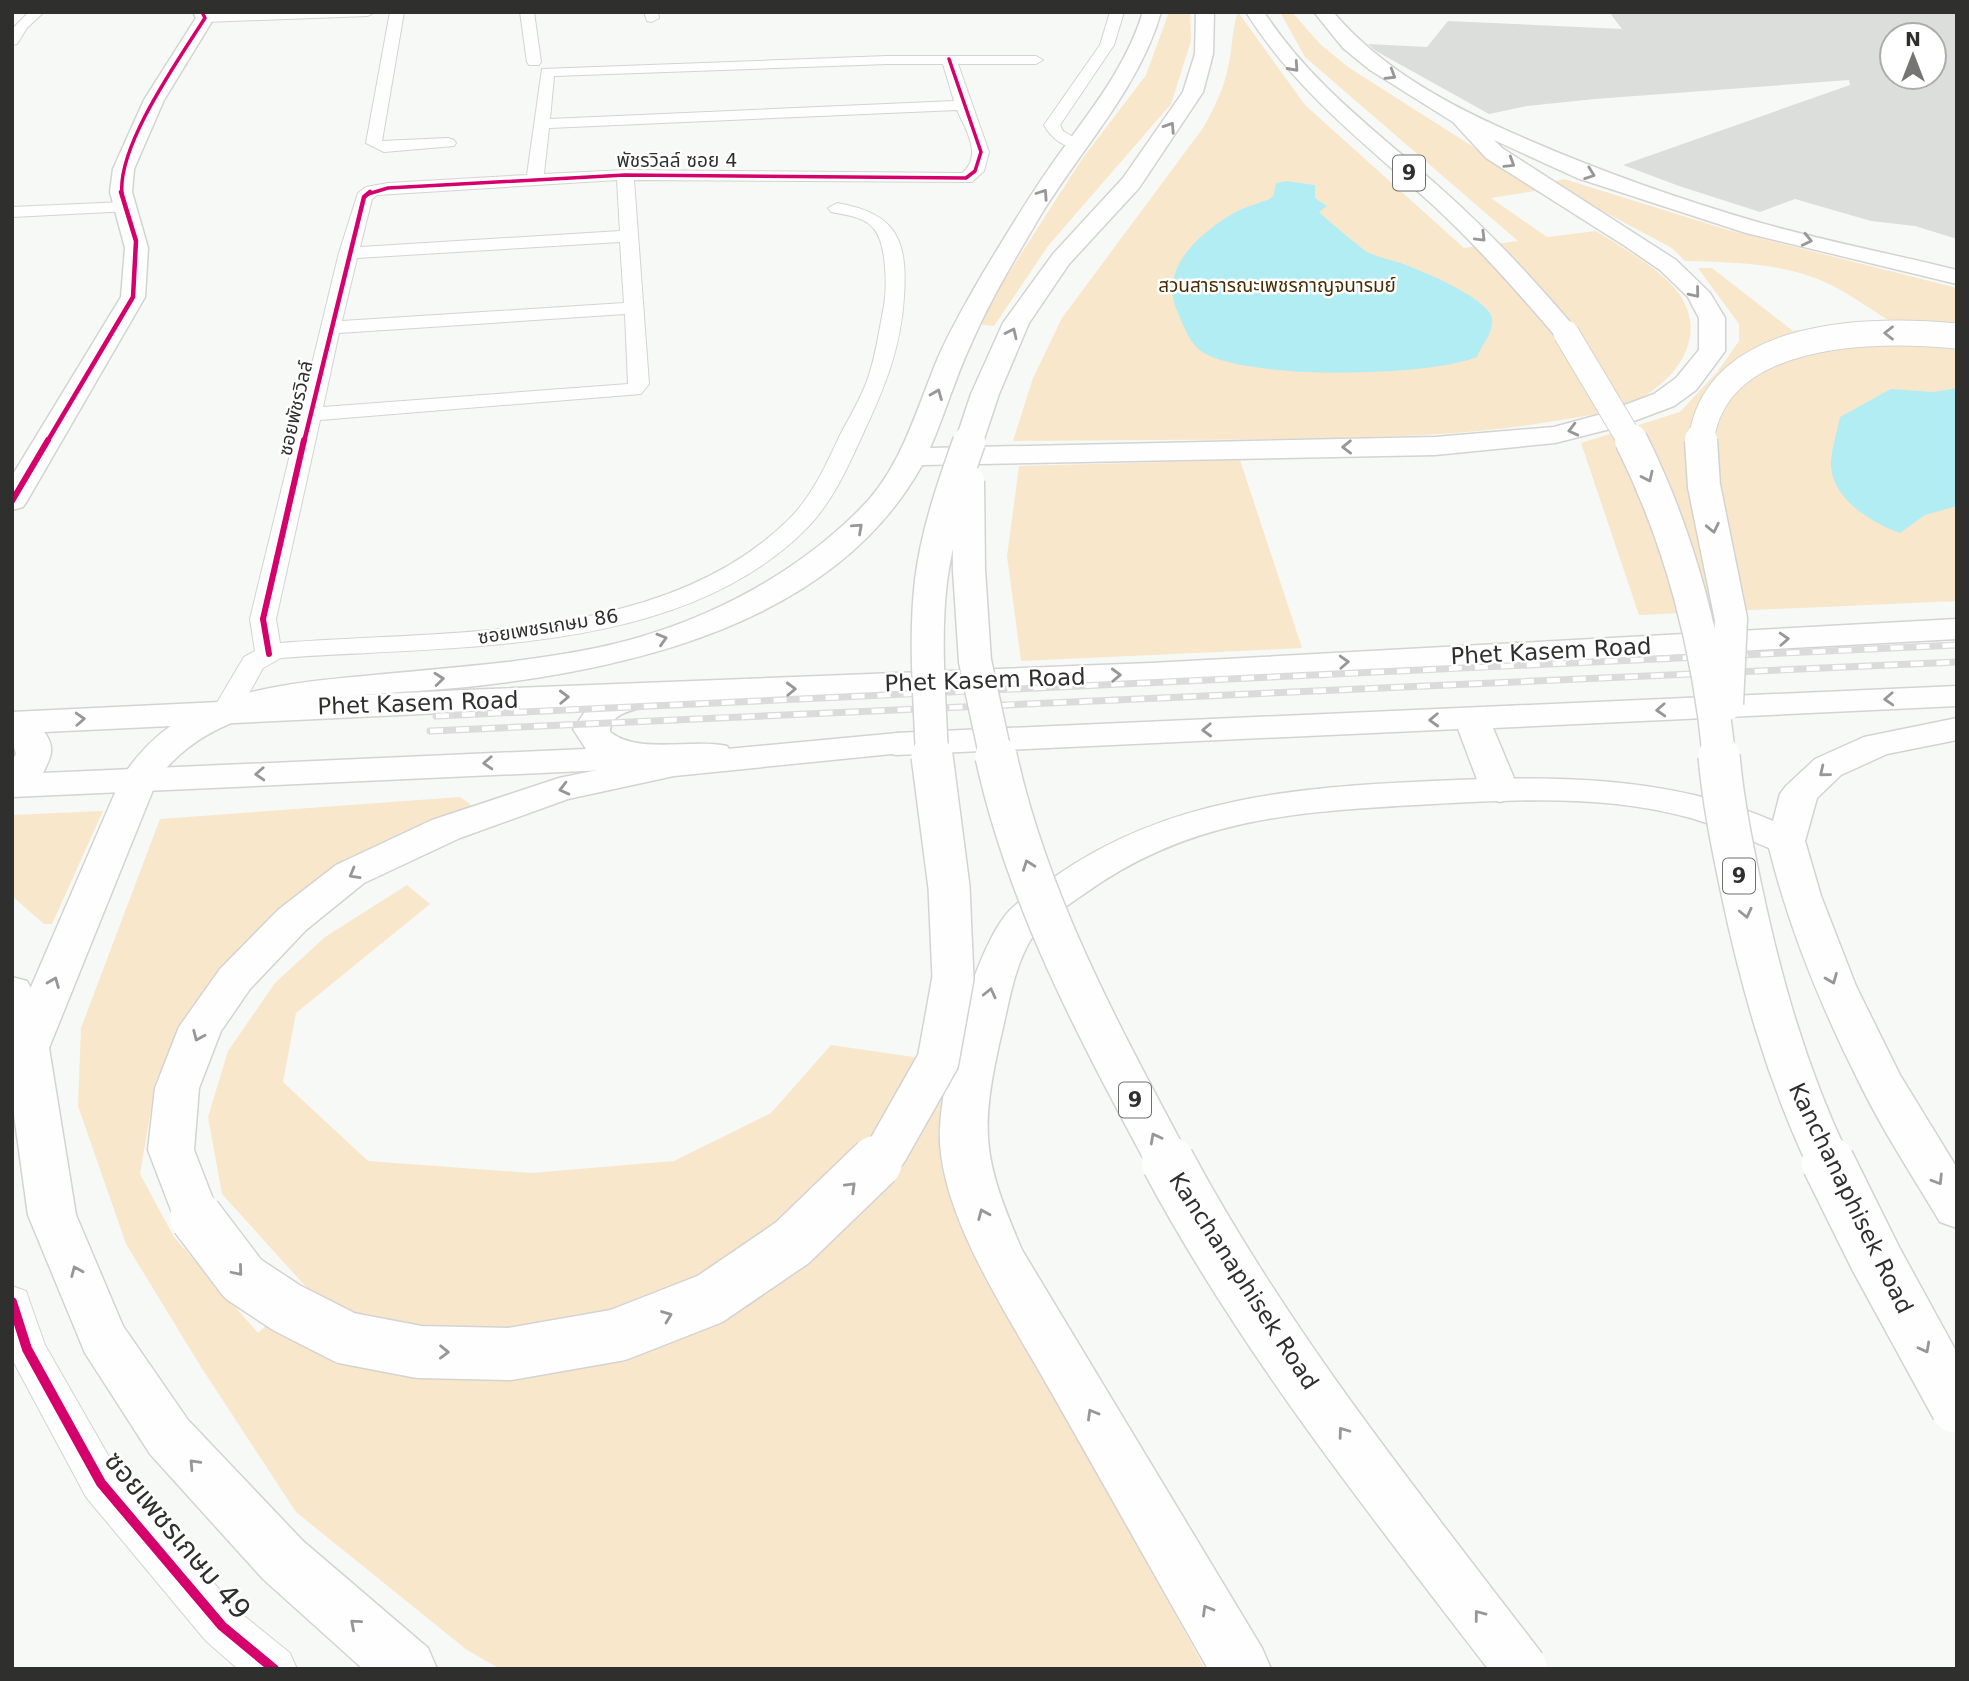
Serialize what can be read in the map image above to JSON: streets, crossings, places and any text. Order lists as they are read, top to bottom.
{
  "streets": {
    "main road": ["9", "Phet Kasem Road", "Kanchanaphisek Road"],
    "street": [
      "พัชรวิลล์ ซอย 4",
      "ซอยพัชรวิลล์",
      "ซอยเพชรเกษม 86",
      "ซอยเพชรเกษม 49"
    ]
  },
  "crossings": [
    ["พัชรวิลล์ ซอย 4", "ซอยพัชรวิลล์"],
    ["ซอยพัชรวิลล์", "ซอยเพชรเกษม 86"]
  ],
  "parks": ["สวนสาธารณะเพชรกาญจนารมย์"],
  "north": "top"
}
